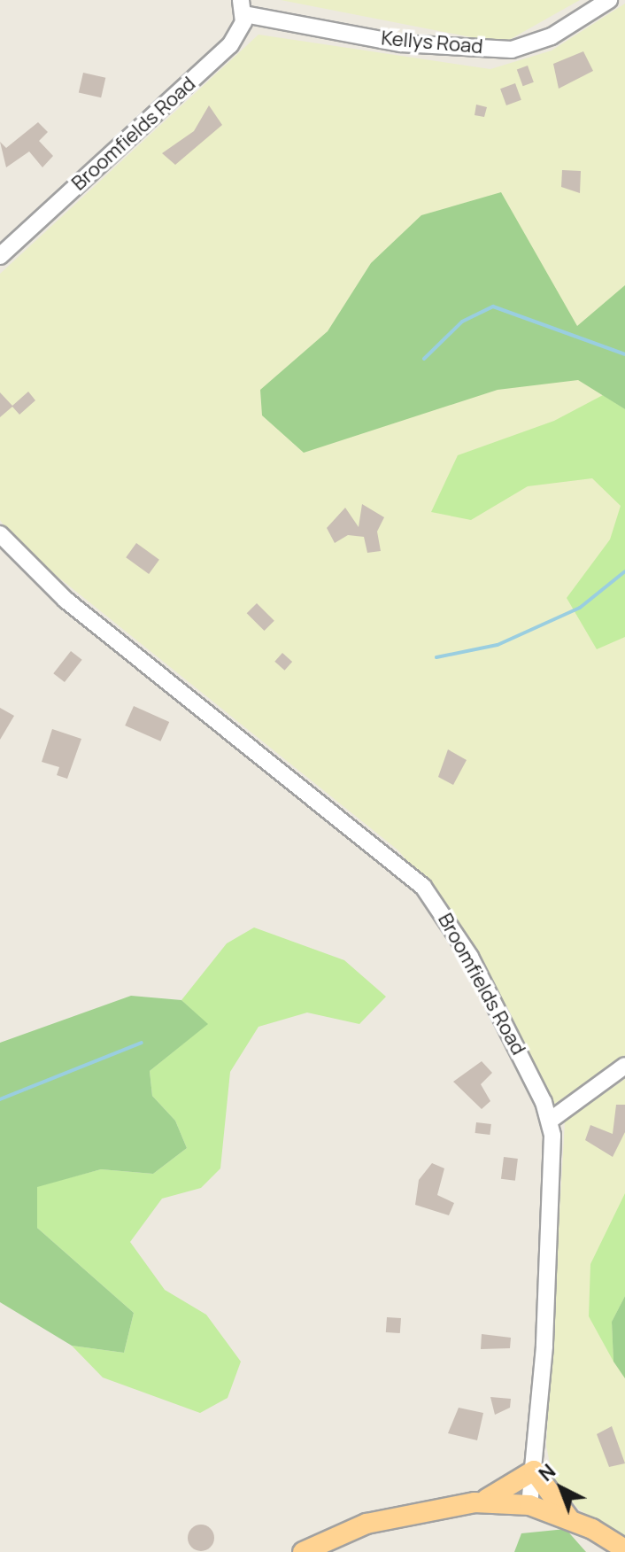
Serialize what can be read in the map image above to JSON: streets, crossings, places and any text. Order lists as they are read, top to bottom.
{
  "streets": {
    "street": ["Kellys Road", "Broomfields Road"]
  },
  "crossings": [
    ["Kellys Road", "Broomfields Road"]
  ],
  "north": "top left"
}
